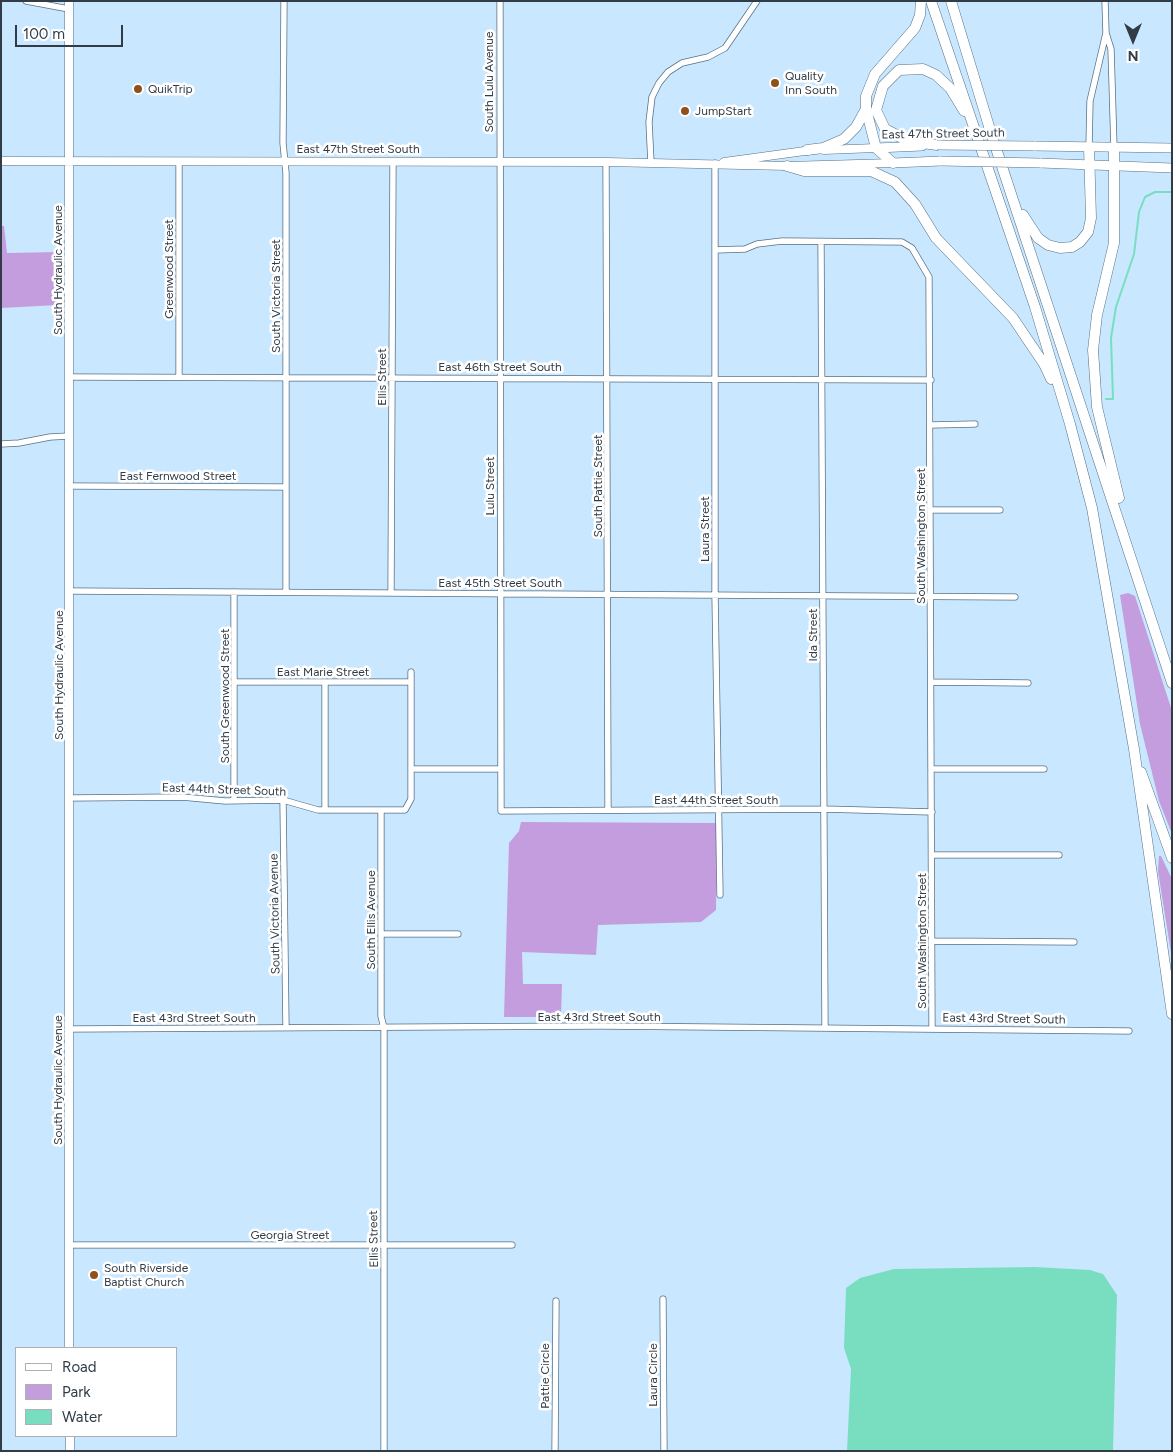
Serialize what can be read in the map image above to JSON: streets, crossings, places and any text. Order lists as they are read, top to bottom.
{
  "streets": {
    "main road": ["East 47th Street South"],
    "street": [
      "South Lulu Avenue",
      "Greenwood Street",
      "South Hydraulic Avenue",
      "South Victoria Street",
      "East 46th Street South",
      "Ellis Street",
      "East Fernwood Street",
      "Lulu Street",
      "South Pattie Street",
      "Laura Street",
      "South Washington Street",
      "East 45th Street South",
      "Ida Street",
      "East Marie Street",
      "South Greenwood Street",
      "East 44th Street South",
      "South Victoria Avenue",
      "South Ellis Avenue",
      "East 43rd Street South",
      "Georgia Street",
      "Laura Circle",
      "Pattie Circle"
    ]
  },
  "crossings": [
    ["South Lulu Avenue", "East 47th Street South"],
    ["South Lulu Avenue", "Lulu Street"],
    ["East 47th Street South", "Greenwood Street"],
    ["East 47th Street South", "South Hydraulic Avenue"],
    ["East 47th Street South", "South Victoria Street"],
    ["East 47th Street South", "Ellis Street"],
    ["East 47th Street South", "Lulu Street"],
    ["East 47th Street South", "South Pattie Street"],
    ["East 47th Street South", "Laura Street"],
    ["Greenwood Street", "East 46th Street South"],
    ["South Hydraulic Avenue", "East 46th Street South"],
    ["South Hydraulic Avenue", "East Fernwood Street"],
    ["South Hydraulic Avenue", "East 45th Street South"],
    ["South Hydraulic Avenue", "East 44th Street South"],
    ["South Hydraulic Avenue", "East 43rd Street South"],
    ["South Hydraulic Avenue", "Georgia Street"],
    ["South Victoria Street", "East 46th Street South"],
    ["South Victoria Street", "East Fernwood Street"],
    ["South Victoria Street", "East 45th Street South"],
    ["East 46th Street South", "Ellis Street"],
    ["East 46th Street South", "Lulu Street"],
    ["East 46th Street South", "South Pattie Street"],
    ["East 46th Street South", "Laura Street"],
    ["East 46th Street South", "South Washington Street"],
    ["East 46th Street South", "Ida Street"],
    ["Ellis Street", "East 45th Street South"],
    ["Ellis Street", "South Ellis Avenue"],
    ["Ellis Street", "East 43rd Street South"],
    ["Ellis Street", "Georgia Street"],
    ["Lulu Street", "East 45th Street South"],
    ["Lulu Street", "East 44th Street South"],
    ["South Pattie Street", "East 45th Street South"],
    ["South Pattie Street", "East 44th Street South"],
    ["Laura Street", "South Washington Street"],
    ["Laura Street", "East 45th Street South"],
    ["Laura Street", "East 44th Street South"],
    ["South Washington Street", "East 45th Street South"],
    ["South Washington Street", "Ida Street"],
    ["South Washington Street", "East 44th Street South"],
    ["South Washington Street", "East 43rd Street South"],
    ["East 45th Street South", "Ida Street"],
    ["East 45th Street South", "South Greenwood Street"],
    ["Ida Street", "East 44th Street South"],
    ["Ida Street", "East 43rd Street South"],
    ["East Marie Street", "South Greenwood Street"],
    ["South Greenwood Street", "East 44th Street South"],
    ["East 44th Street South", "South Victoria Avenue"],
    ["East 44th Street South", "South Ellis Avenue"],
    ["South Victoria Avenue", "East 43rd Street South"],
    ["South Ellis Avenue", "East 43rd Street South"]
  ],
  "places": [
    "Quality Inn South",
    "QuikTrip",
    "JumpStart",
    "South Riverside Baptist Church"
  ],
  "legend": ["Road", "Park", "Water"],
  "scale_bar": "100 m",
  "north": "bottom"
}
